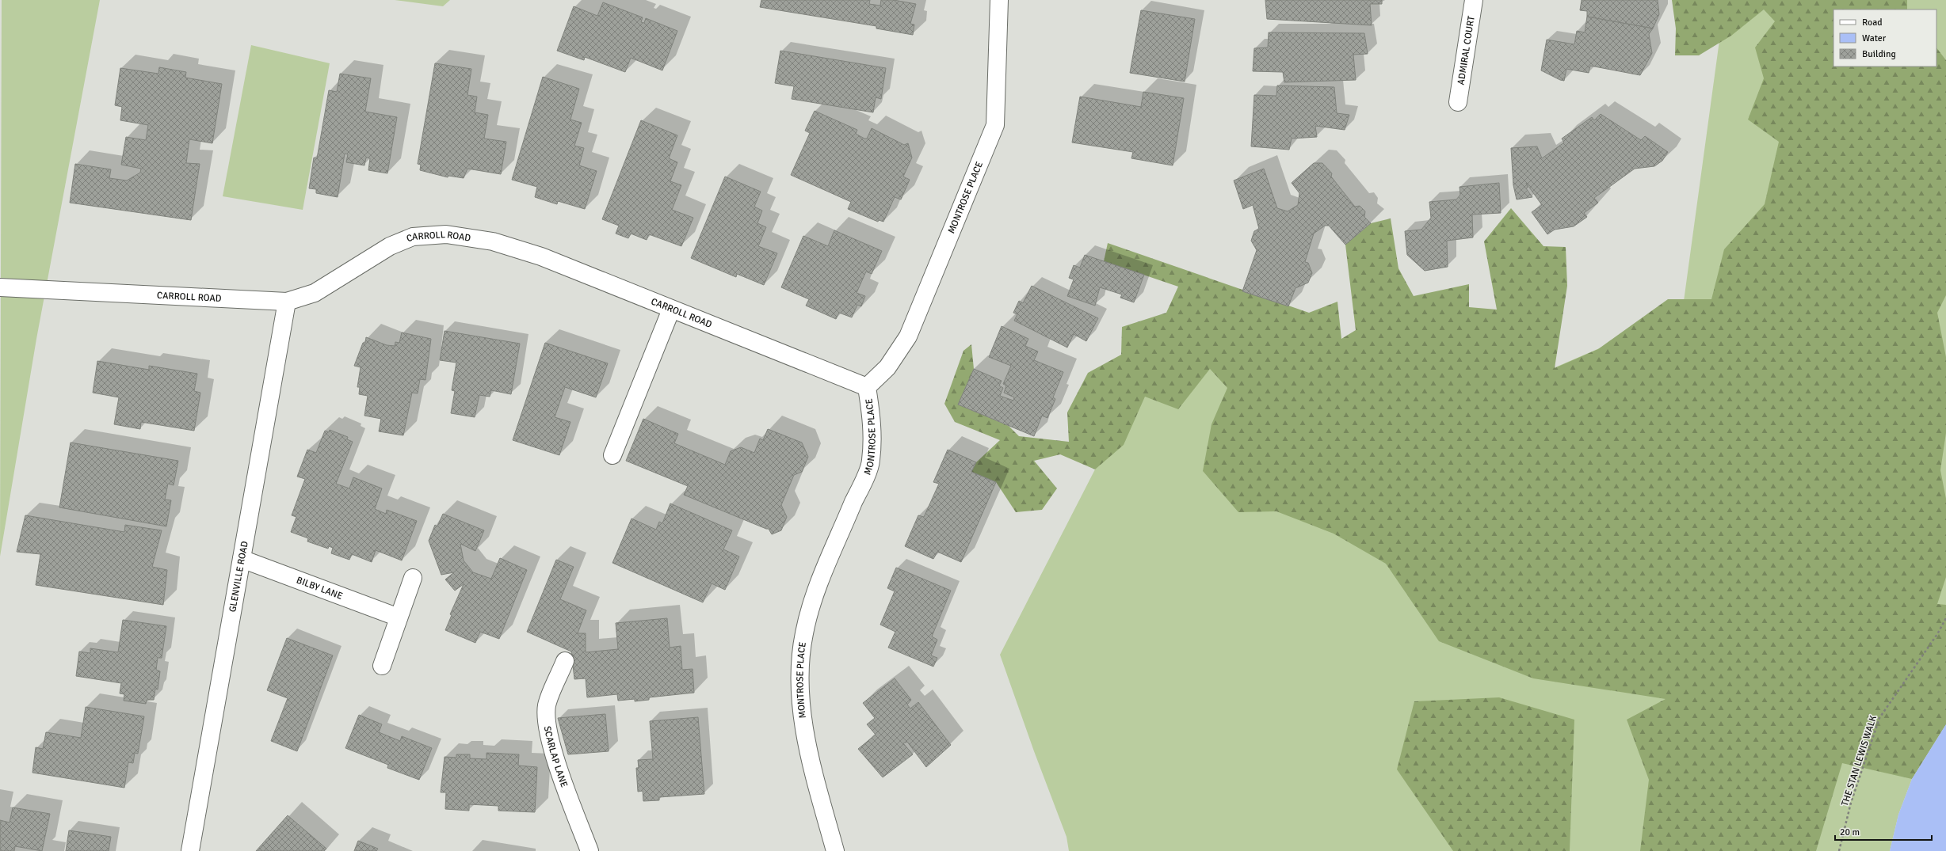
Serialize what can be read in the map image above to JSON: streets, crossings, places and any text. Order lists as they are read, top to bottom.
{
  "streets": {
    "street": [
      "ADMIRAL COURT",
      "MONTROSE PLACE",
      "CARROLL ROAD",
      "GLENVILLE ROAD",
      "BILBY LANE",
      "SCARLAP LANE"
    ],
    "path": ["THE STAN LEWIS WALK"]
  },
  "crossings": [
    ["MONTROSE PLACE", "CARROLL ROAD"],
    ["CARROLL ROAD", "GLENVILLE ROAD"],
    ["GLENVILLE ROAD", "BILBY LANE"]
  ],
  "legend": ["Road", "Water", "Building"],
  "scale_bar": "20 m"
}
